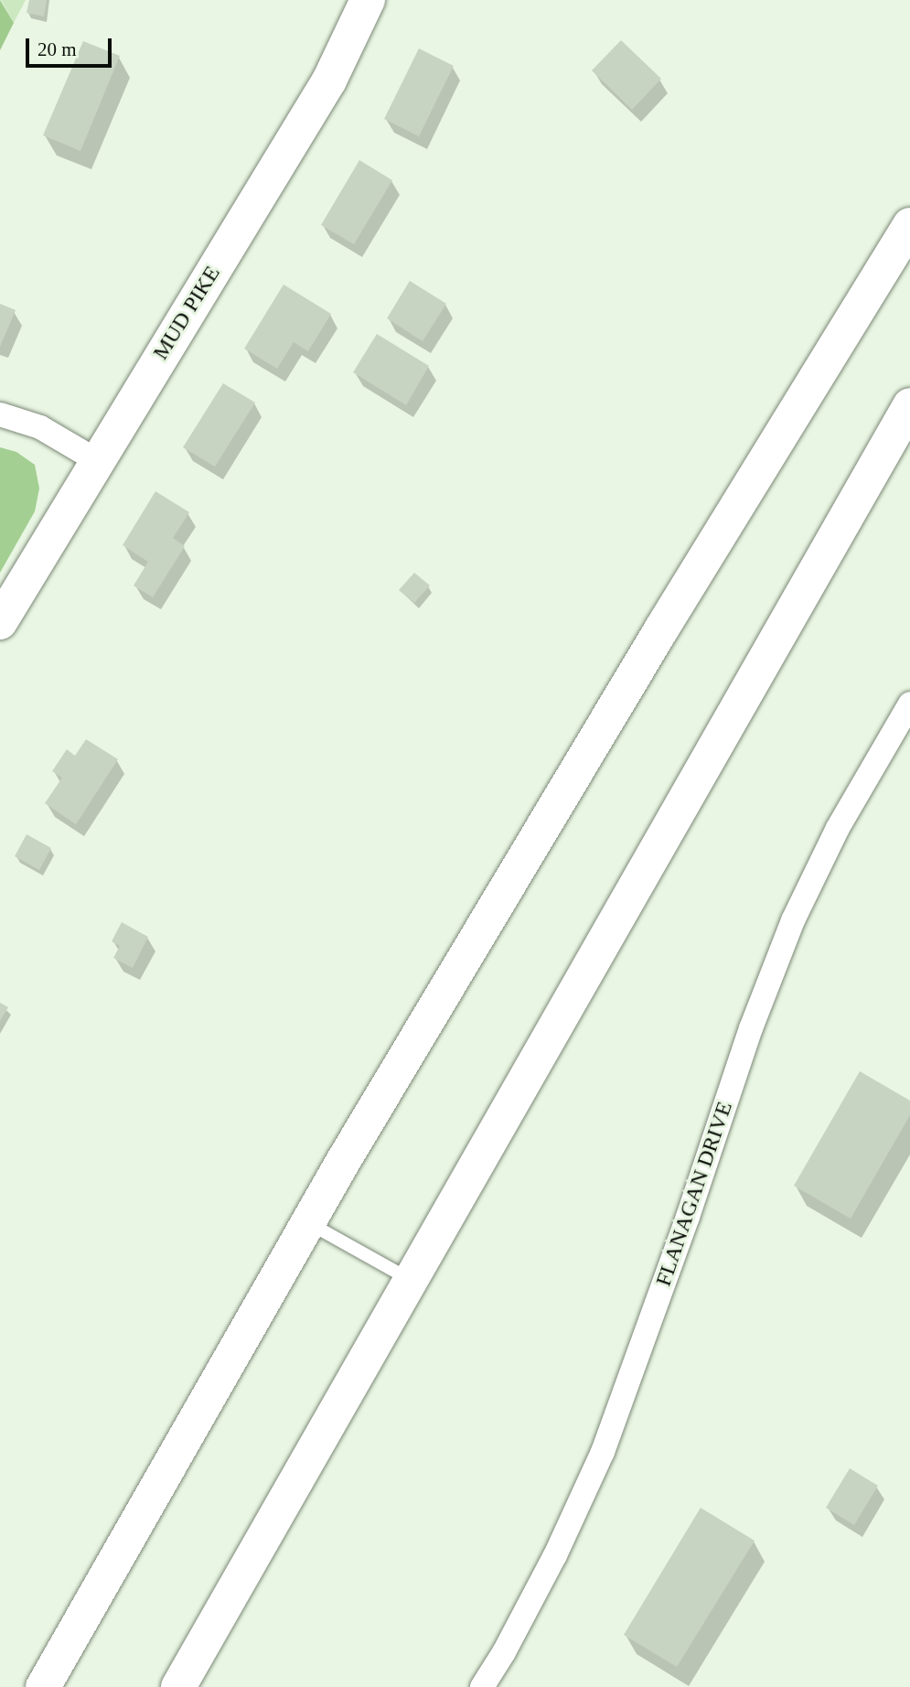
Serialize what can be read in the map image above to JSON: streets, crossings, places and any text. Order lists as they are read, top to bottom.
{
  "streets": {
    "main road": ["MUD PIKE"],
    "street": ["FLANAGAN DRIVE"]
  },
  "scale_bar": "20 m"
}
